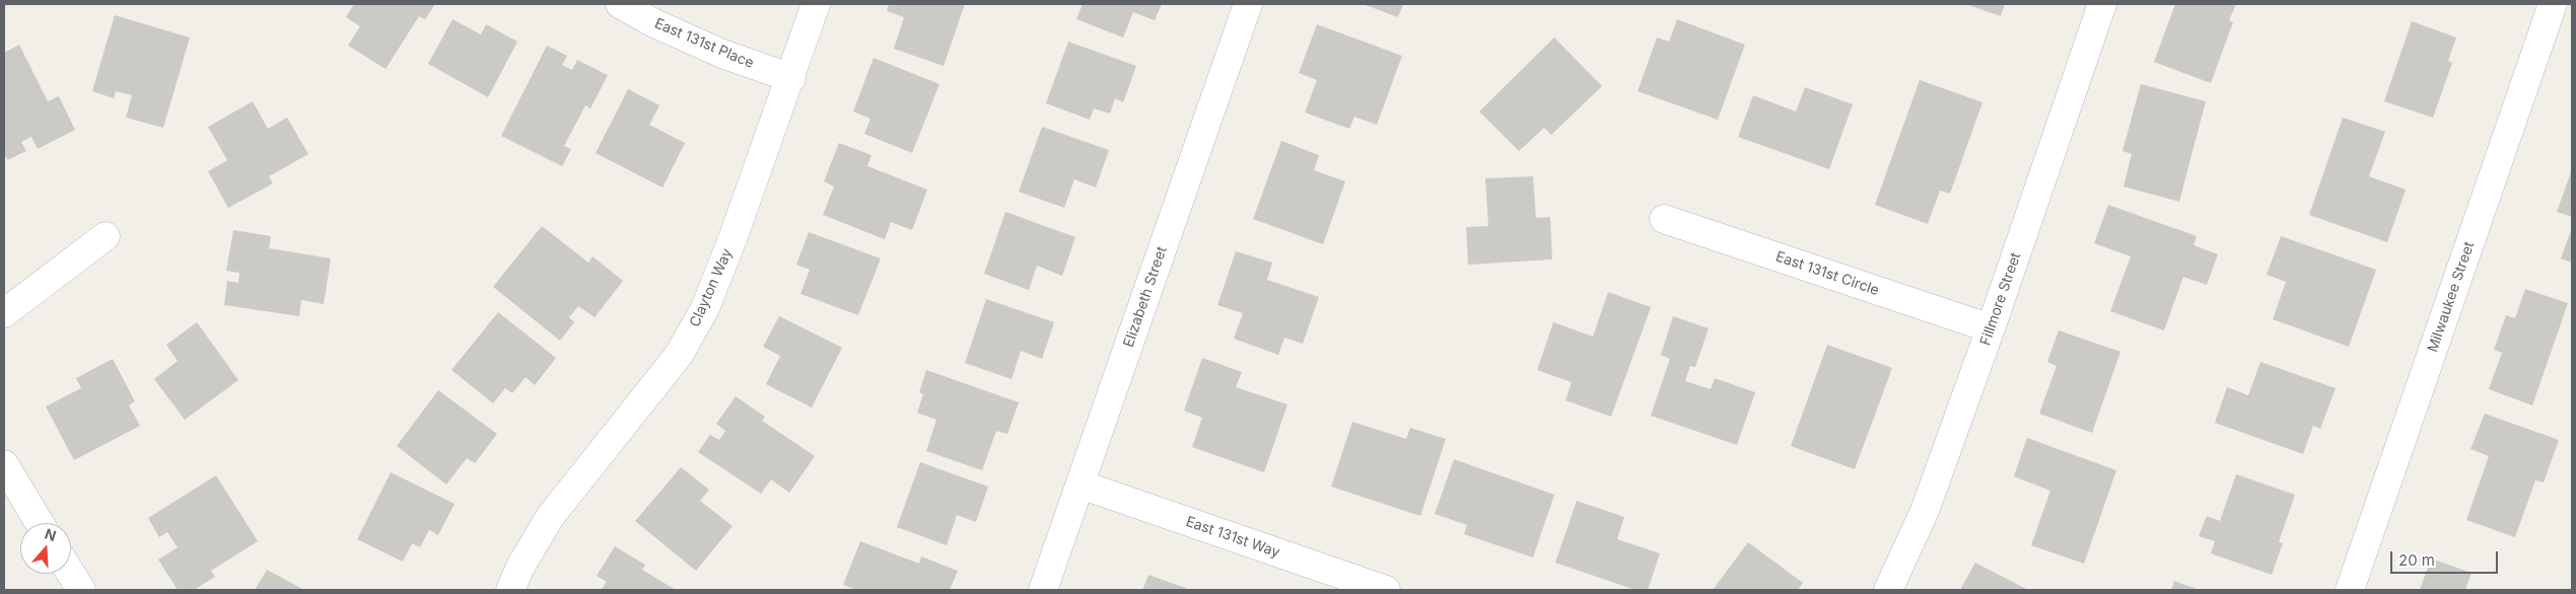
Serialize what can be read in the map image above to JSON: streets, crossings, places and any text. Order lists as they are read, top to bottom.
{
  "streets": {
    "street": [
      "East 131st Place",
      "East 131st Circle",
      "Clayton Way",
      "Elizabeth Street",
      "Milwaukee Street",
      "Fillmore Street",
      "East 131st Way"
    ]
  },
  "crossings": [
    ["East 131st Place", "Clayton Way"],
    ["East 131st Circle", "Fillmore Street"],
    ["Elizabeth Street", "East 131st Way"]
  ],
  "scale_bar": "20 m",
  "north": "top"
}
